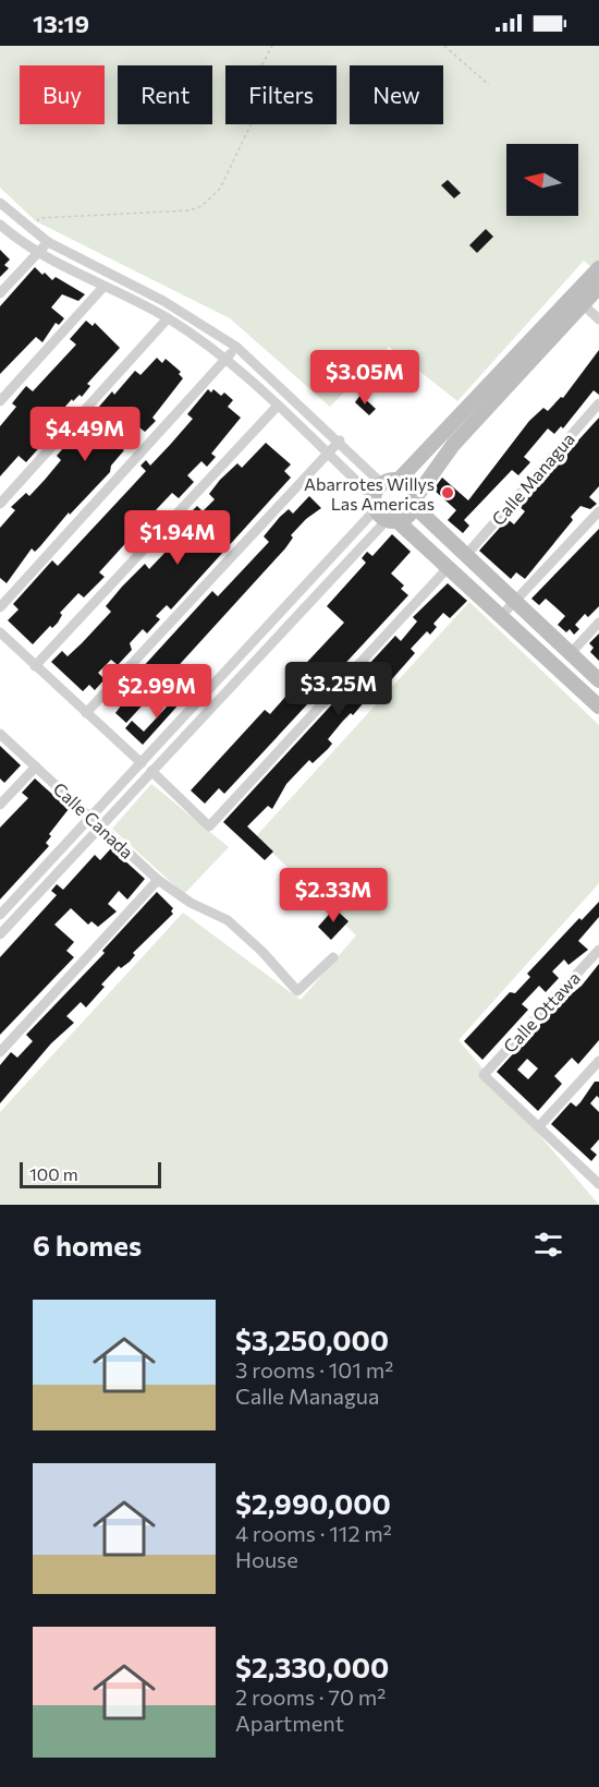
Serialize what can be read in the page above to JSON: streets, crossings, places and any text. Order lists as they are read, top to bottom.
{
  "streets": {
    "street": ["Calle Managua", "Calle Canada", "Calle Ottawa"]
  },
  "places": ["Abarrotes Willys Las Americas"],
  "scale_bar": "100 m",
  "north": "left",
  "page": {
    "status": "13:19",
    "chip": [
      "Buy",
      "Rent",
      "Filters",
      "New"
    ],
    "price": [
      "$3.05M",
      "$4.49M",
      "$1.94M",
      "$3.25M",
      "$2.99M",
      "$2.33M"
    ],
    "scale": "100 m",
    "heading": "6 homes",
    "list": [
      {
        "name": "$3,250,000",
        "note": "3 rooms · 101 m² · Calle Managua"
      },
      {
        "name": "$2,990,000",
        "note": "4 rooms · 112 m² · House"
      },
      {
        "name": "$2,330,000",
        "note": "2 rooms · 70 m² · Apartment"
      }
    ]
  }
}
